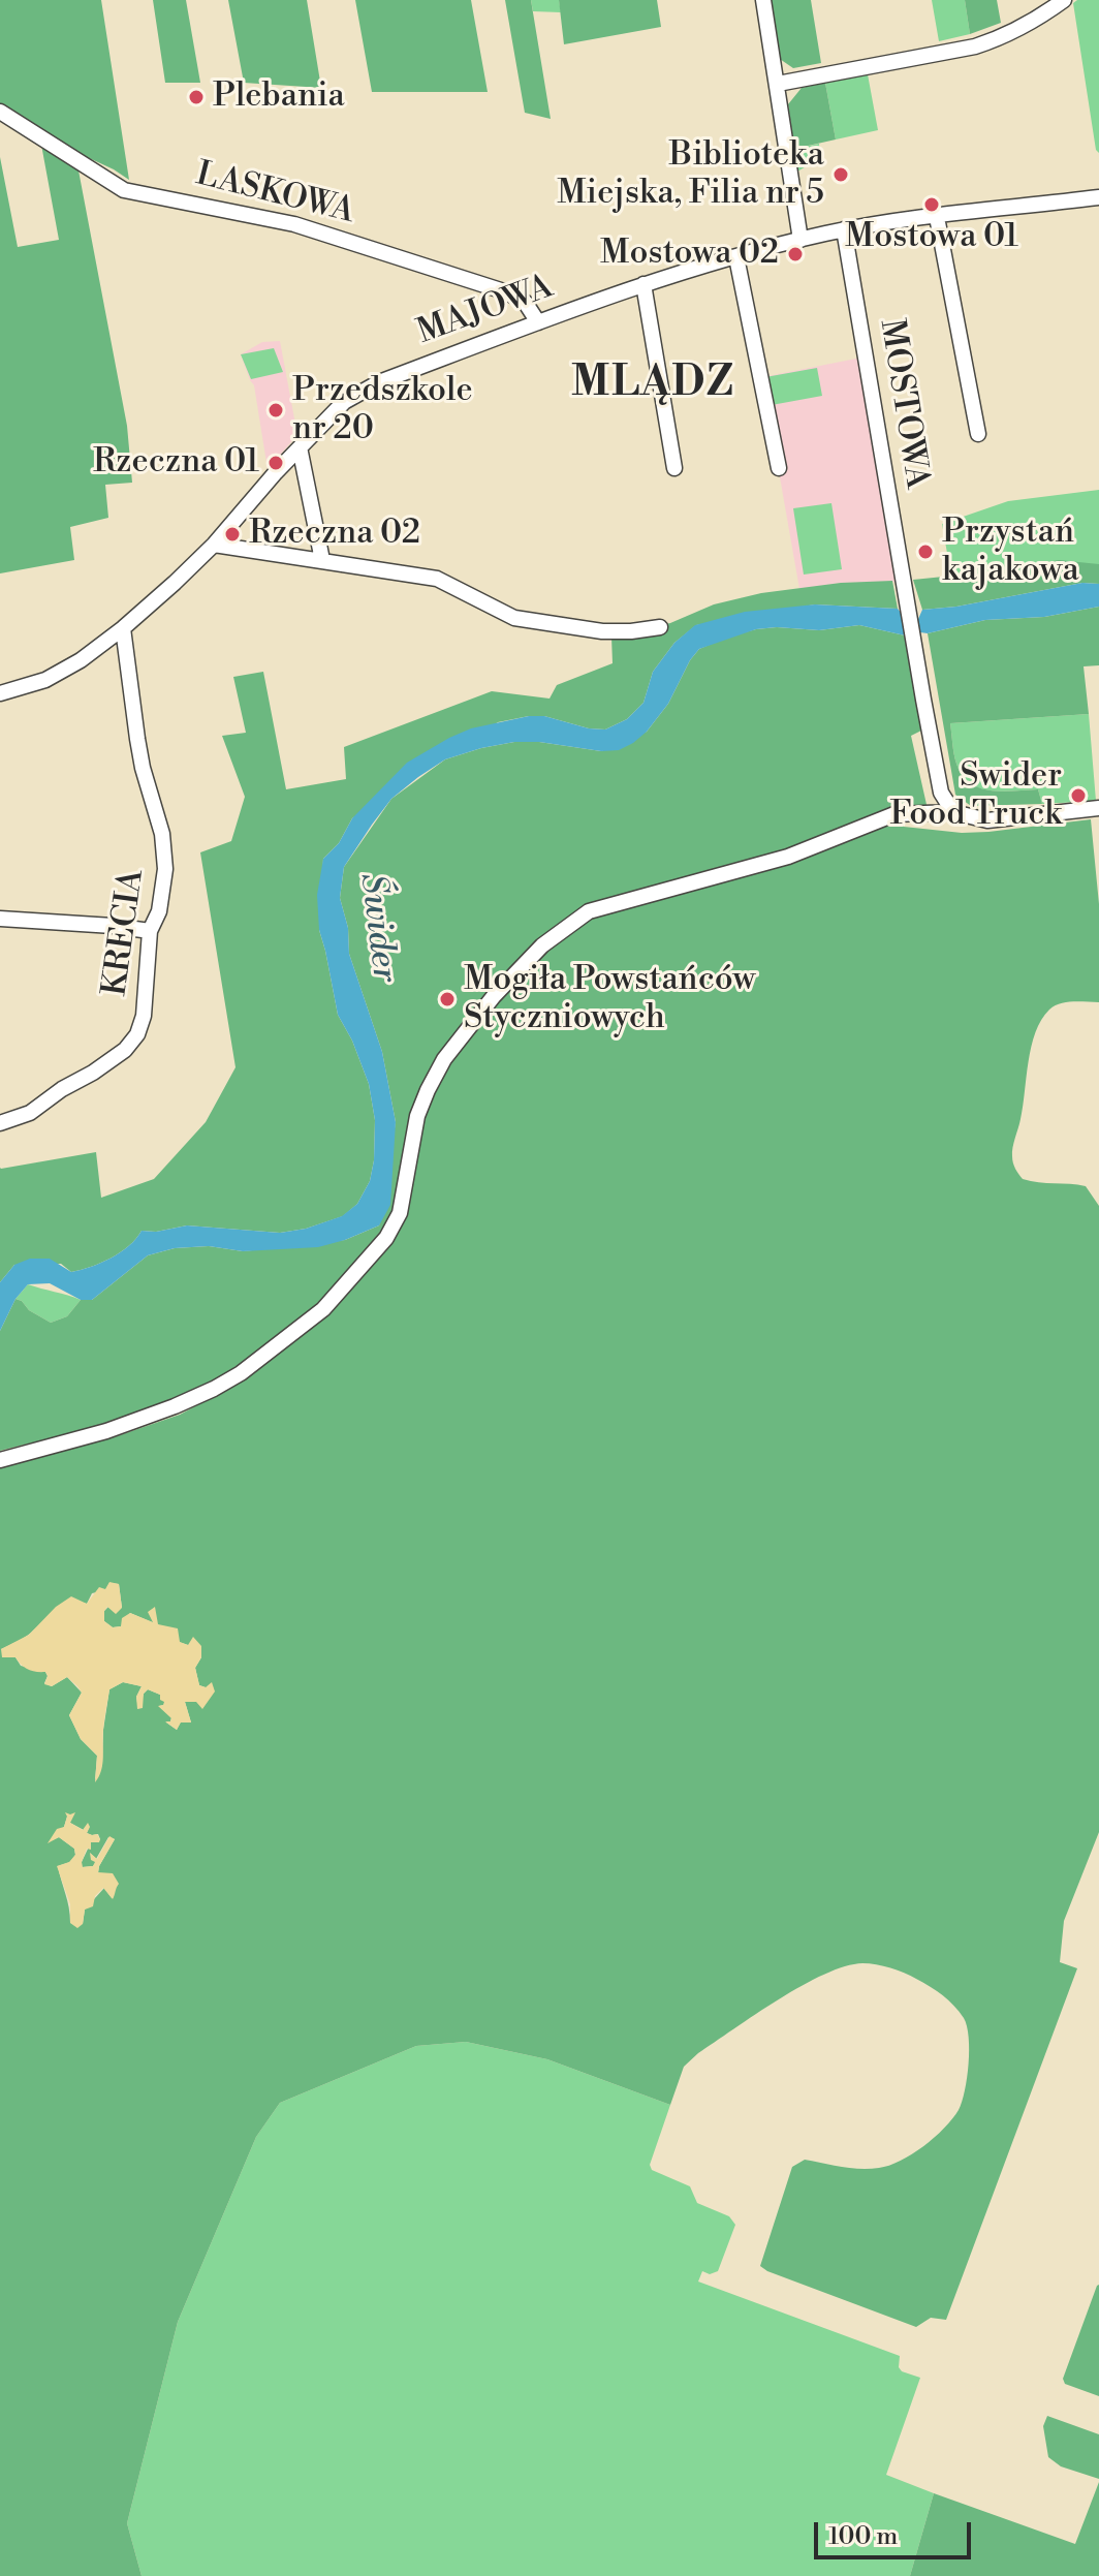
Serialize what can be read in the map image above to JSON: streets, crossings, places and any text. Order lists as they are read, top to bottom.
{
  "streets": {
    "street": [
      "LASKOWA",
      "MAJOWA",
      "MOSTOWA",
      "KRECIA"
    ]
  },
  "crossings": [
    ["LASKOWA", "MAJOWA"],
    ["MAJOWA", "MOSTOWA"],
    ["MAJOWA", "KRECIA"]
  ],
  "districts": ["MLĄDZ"],
  "water": ["Świder"],
  "places": [
    "Plebania",
    "Biblioteka Miejska, Filia nr 5",
    "Mostowa 01",
    "Mostowa 02",
    "Przedszkole nr 20",
    "Rzeczna 01",
    "Rzeczna 02",
    "Przystań kajakowa",
    "Swider Food Truck",
    "Mogiła Powstańców Styczniowych"
  ],
  "scale_bar": "100 m"
}
